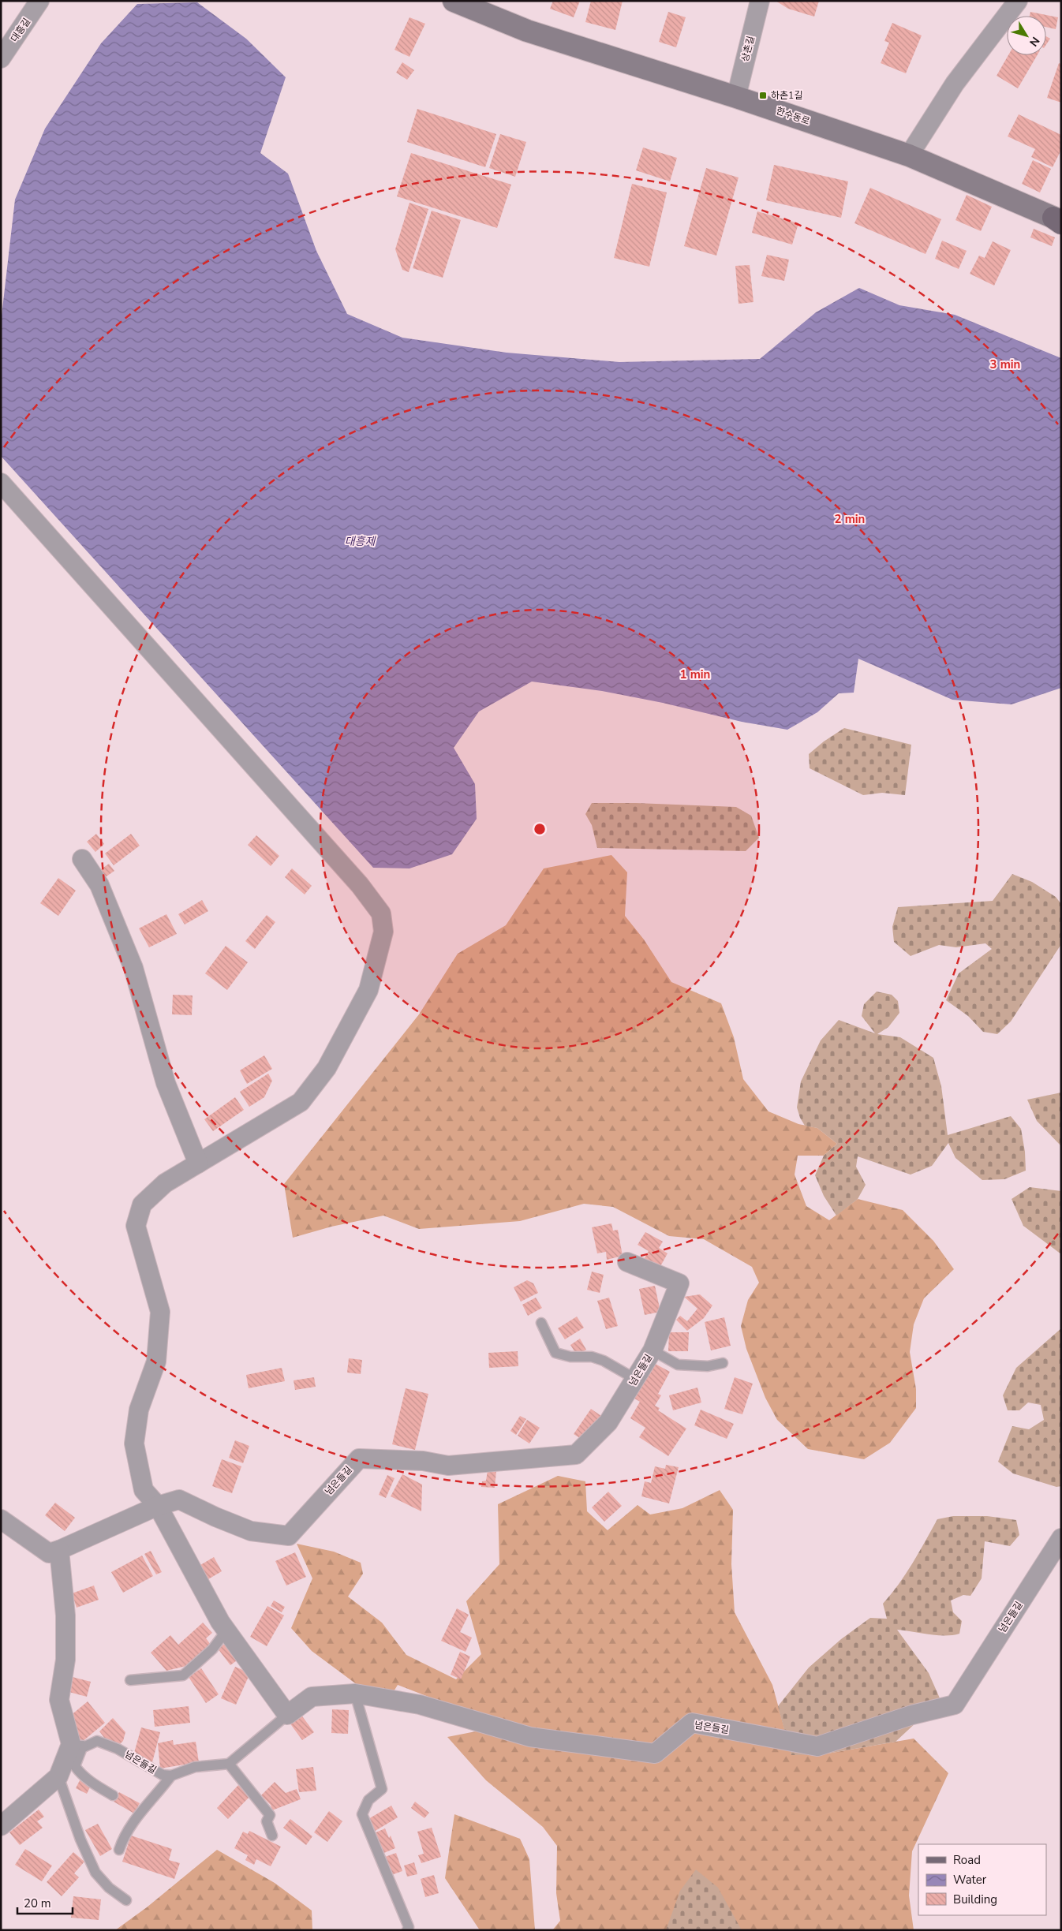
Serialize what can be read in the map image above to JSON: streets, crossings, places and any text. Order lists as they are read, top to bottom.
{
  "streets": {
    "street": [
      "대흥길",
      "상촌길",
      "한수동로",
      "넘은들길"
    ]
  },
  "crossings": [
    ["상촌길", "한수동로"]
  ],
  "water": ["대흥제"],
  "places": {
    "transit": ["하촌1길"]
  },
  "legend": ["Road", "Water", "Building"],
  "scale_bar": "20 m",
  "north": "bottom right",
  "rings": ["3 min", "2 min", "1 min"]
}
